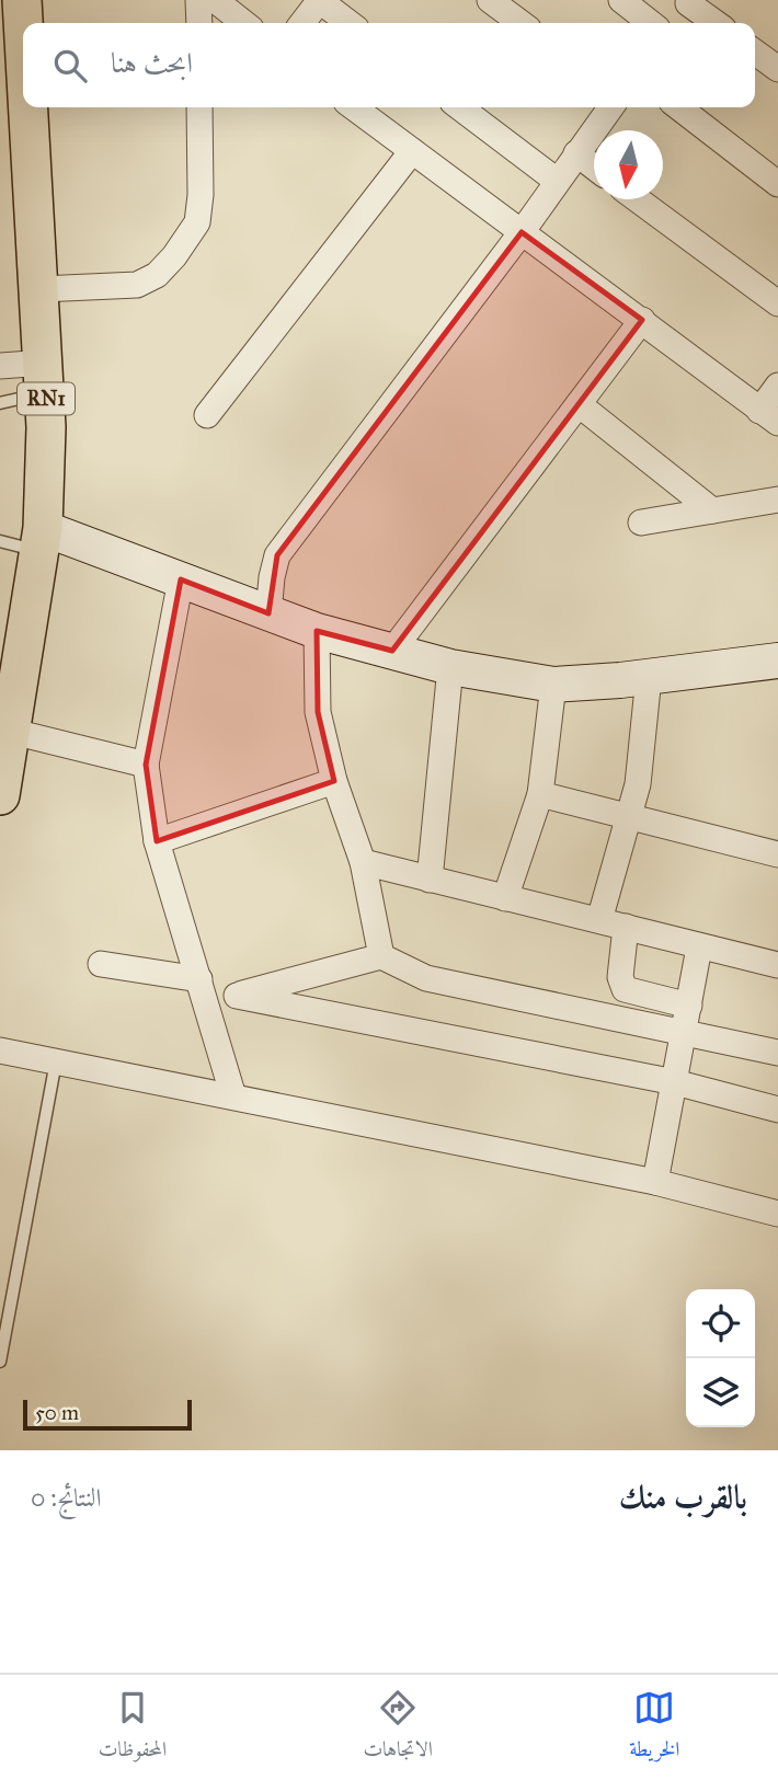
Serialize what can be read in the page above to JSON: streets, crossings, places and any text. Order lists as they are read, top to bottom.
{
  "streets": {
    "main road": ["RN1"]
  },
  "scale_bar": "50 m",
  "north": "bottom",
  "page": {
    "search": "ابحث هنا",
    "scale": "50 m",
    "heading": ["بالقرب منك", "النتائج: 0"],
    "nav": ["الخريطة", "الاتجاهات", "المحفوظات"]
  }
}
